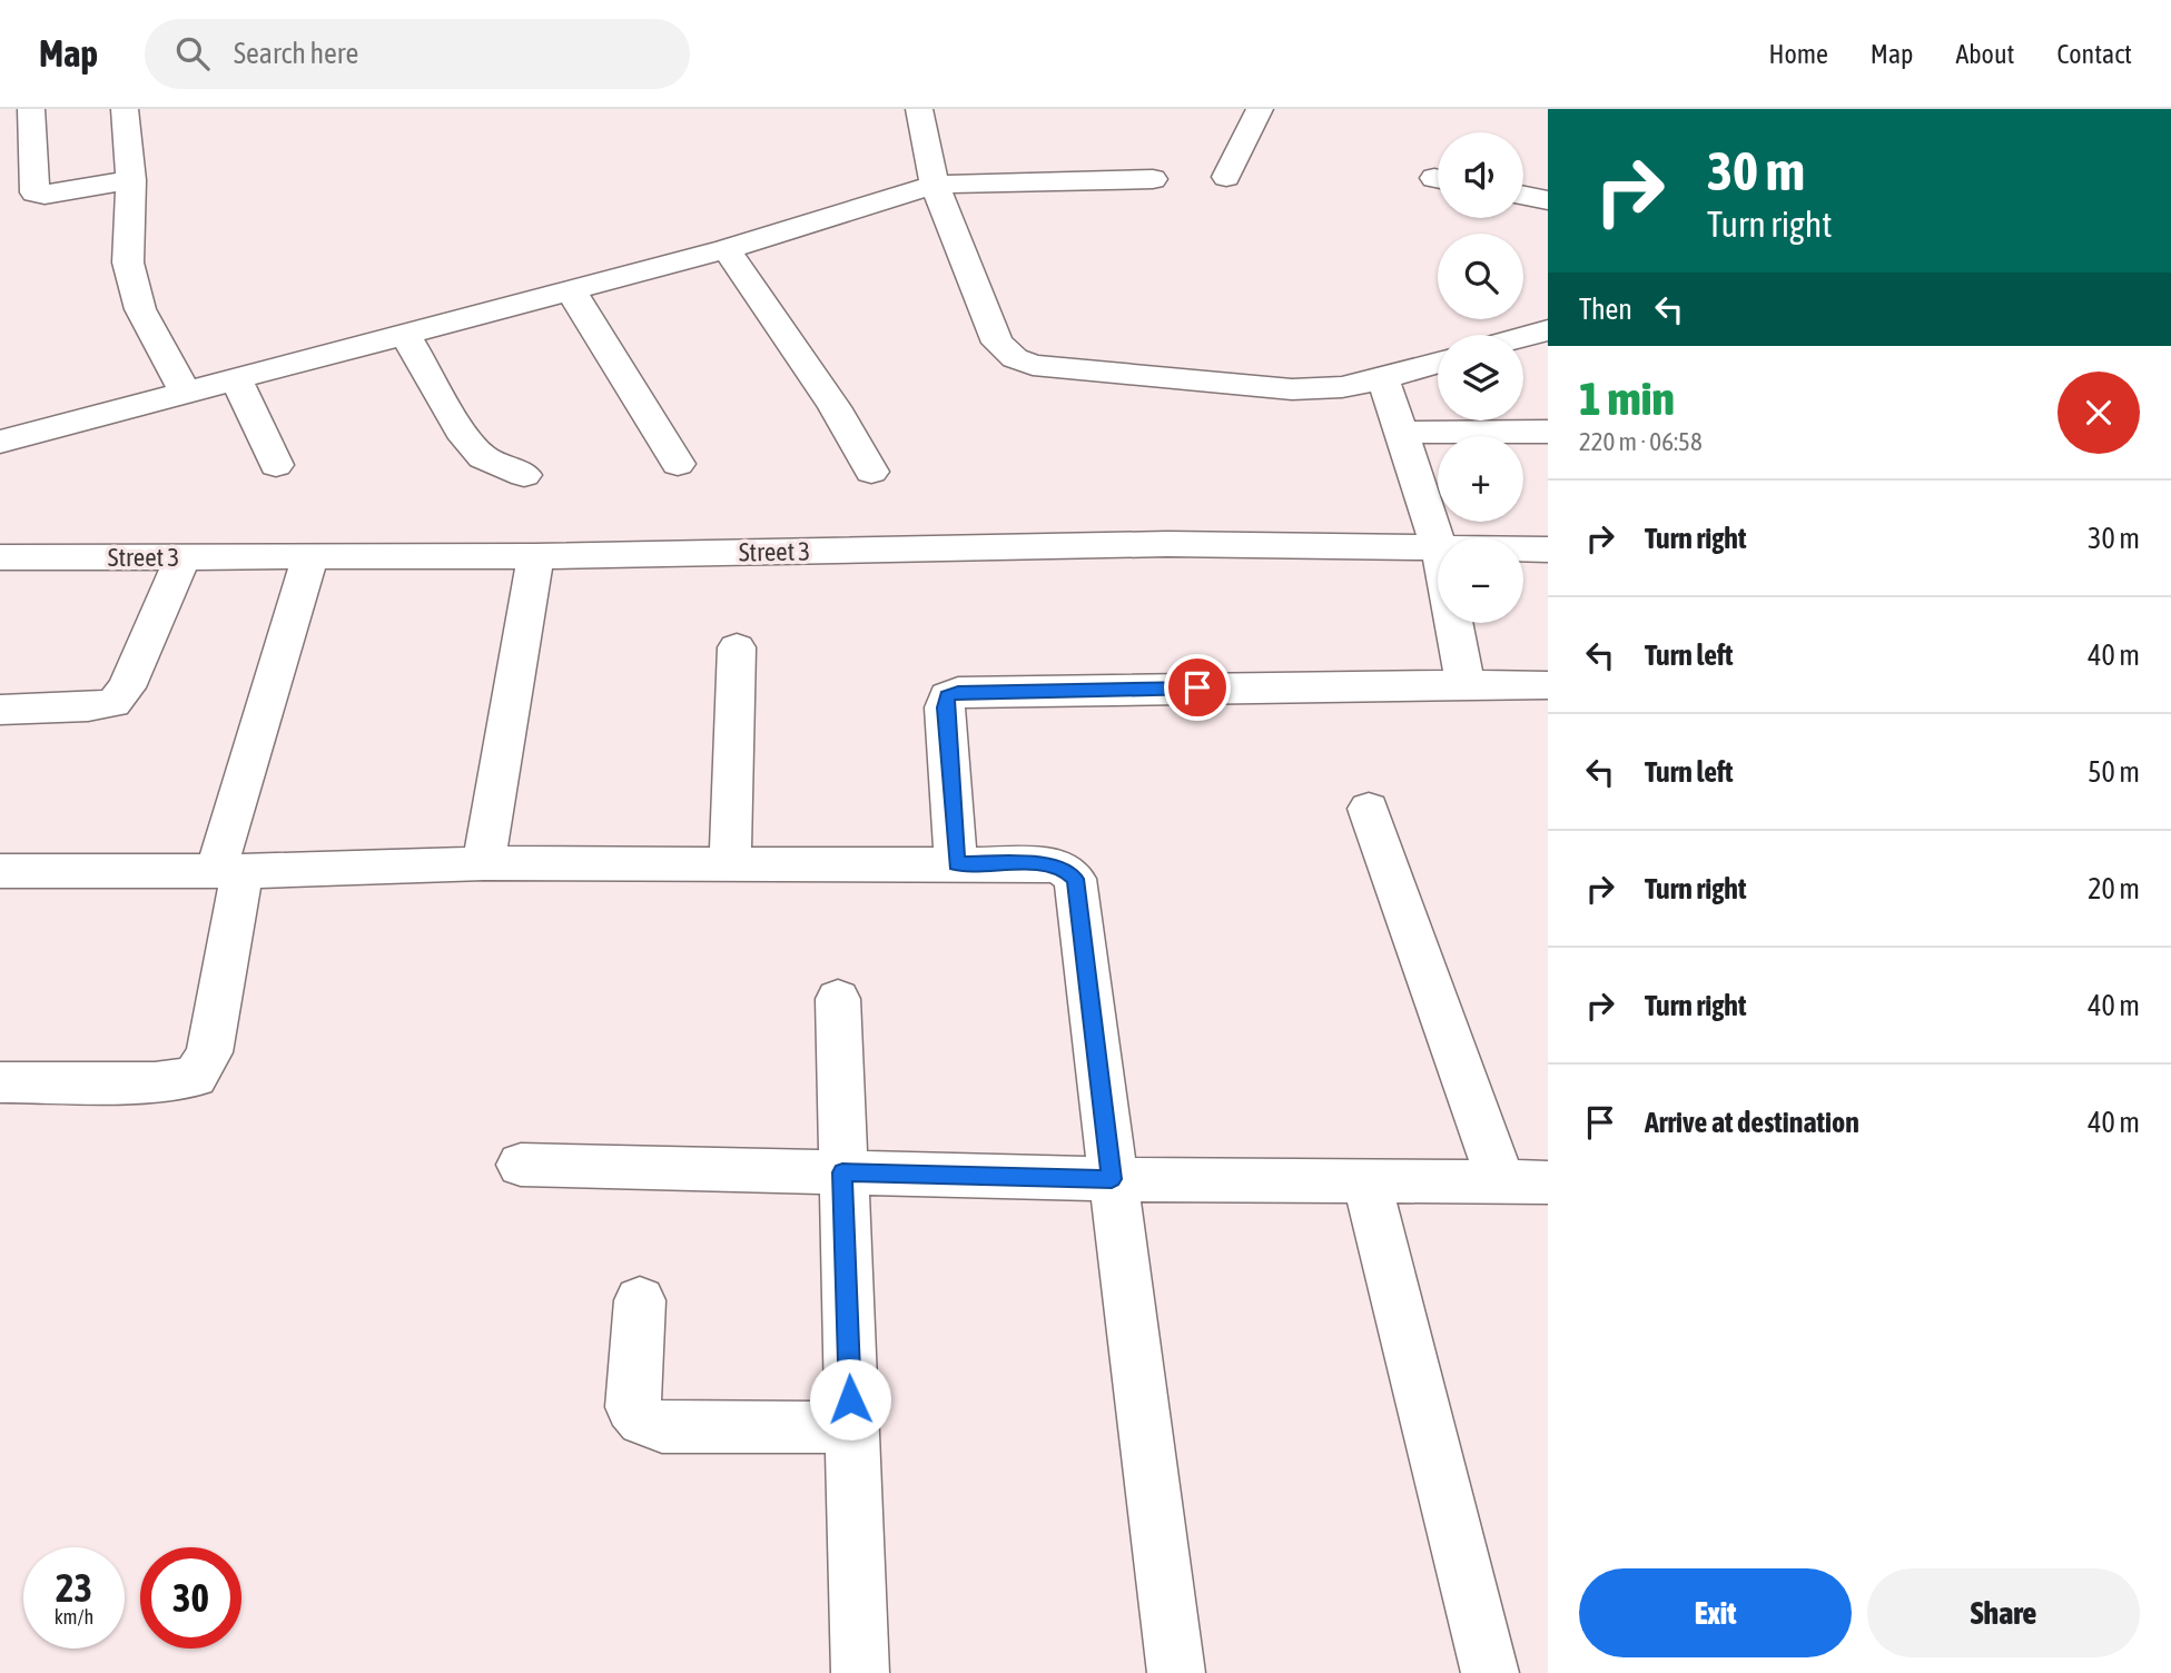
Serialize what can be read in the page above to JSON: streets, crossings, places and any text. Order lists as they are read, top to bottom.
{
  "streets": {
    "street": ["Street 3"]
  },
  "page": {
    "header": "Map",
    "search": "Search here",
    "nav": [
      "Home",
      "Map",
      "About",
      "Contact"
    ],
    "turn": ["30 m", "Turn right"],
    "map_buttons": ["+", "−"],
    "then": "Then",
    "heading": ["1 min", "220 m · 06:58"],
    "list": [
      {
        "name": "Turn right",
        "value": "30 m"
      },
      {
        "name": "Turn left",
        "value": "40 m"
      },
      {
        "name": "Turn left",
        "value": "50 m"
      },
      {
        "name": "Turn right",
        "value": "20 m"
      },
      {
        "name": "Turn right",
        "value": "40 m"
      },
      {
        "name": "Arrive at destination",
        "value": "40 m"
      }
    ],
    "speed": "23 km/h",
    "limit": "30",
    "buttons": ["Exit", "Share"]
  }
}
